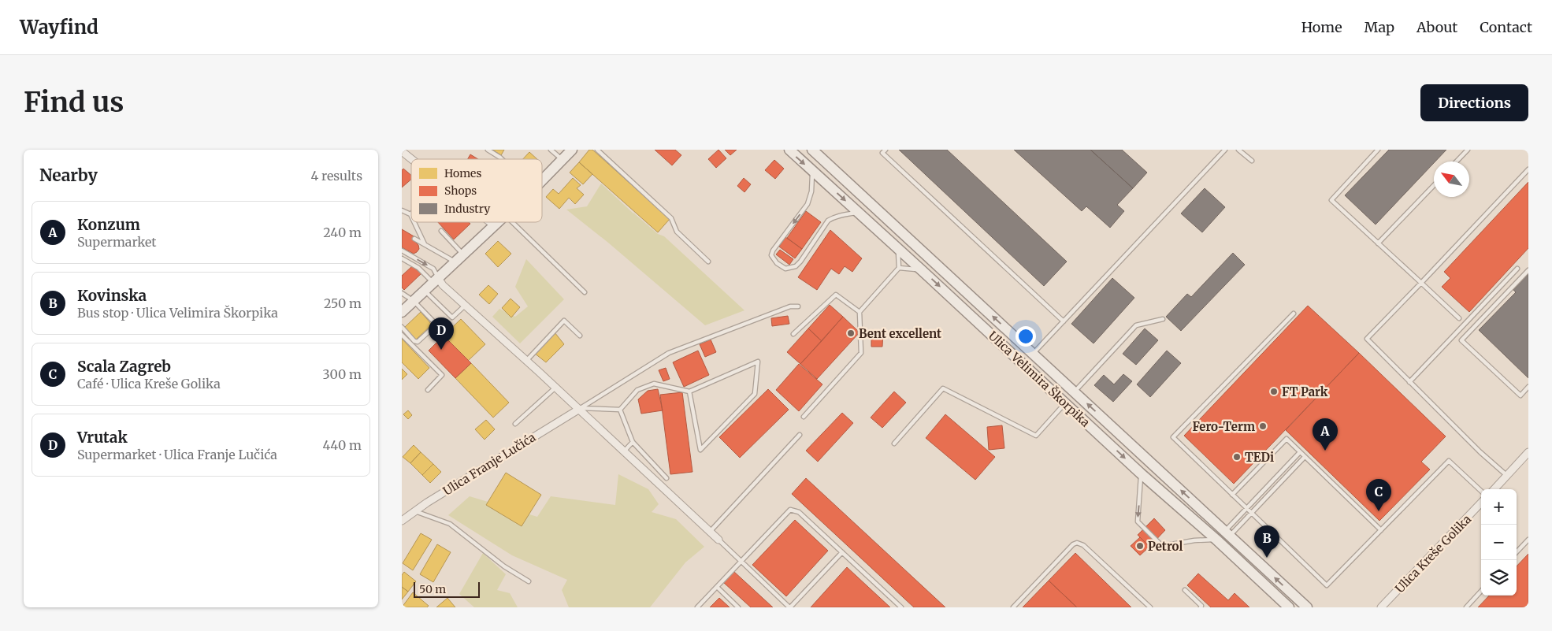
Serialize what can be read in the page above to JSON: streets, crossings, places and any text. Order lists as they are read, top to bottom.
{
  "streets": {
    "main road": ["Ulica Velimira Škorpika"],
    "street": ["Ulica Franje Lučića", "Ulica Kreše Golika"]
  },
  "places": [
    "Bent excellent",
    "FT Park",
    "Fero-Term",
    "TEDi",
    "Petrol"
  ],
  "legend": ["Homes", "Shops", "Industry"],
  "scale_bar": "50 m",
  "north": "top left",
  "page": {
    "header": "Wayfind",
    "nav": [
      "Home",
      "Map",
      "About",
      "Contact"
    ],
    "buttons": "Directions",
    "title": "Find us",
    "heading": ["Nearby", "4 results"],
    "list": [
      {
        "mark": "A",
        "name": "Konzum",
        "note": "Supermarket",
        "value": "240 m"
      },
      {
        "mark": "B",
        "name": "Kovinska",
        "note": "Bus stop · Ulica Velimira Škorpika",
        "value": "250 m"
      },
      {
        "mark": "C",
        "name": "Scala Zagreb",
        "note": "Café · Ulica Kreše Golika",
        "value": "300 m"
      },
      {
        "mark": "D",
        "name": "Vrutak",
        "note": "Supermarket · Ulica Franje Lučića",
        "value": "440 m"
      }
    ],
    "pins": [
      "D",
      "A",
      "C",
      "B"
    ],
    "map_buttons": ["+", "−"],
    "scale": "50 m"
  }
}
